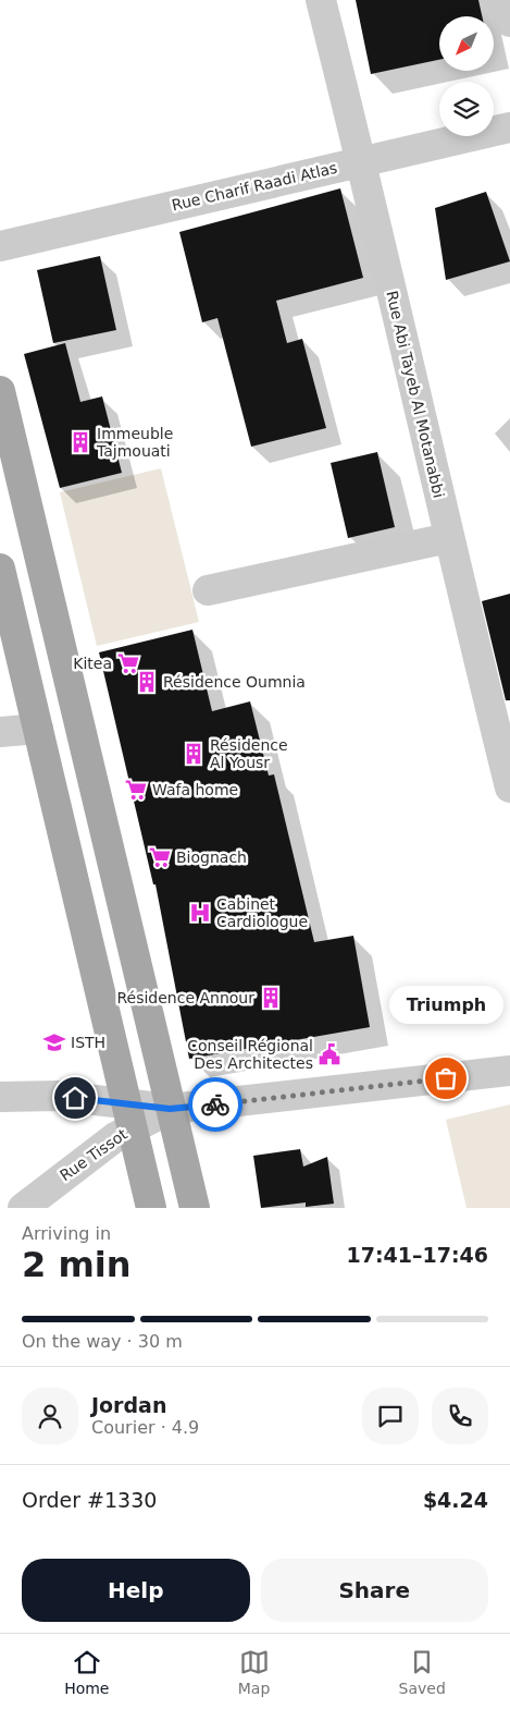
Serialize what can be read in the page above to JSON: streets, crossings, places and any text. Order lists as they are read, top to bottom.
{
  "streets": {
    "street": ["Rue Charif Raadi Atlas", "Rue Abi Tayeb Al Motanabbi", "Rue Tissot"]
  },
  "crossings": [
    ["Rue Charif Raadi Atlas", "Rue Abi Tayeb Al Motanabbi"]
  ],
  "places": {
    "building": [
      "Immeuble Tajmouati",
      "Résidence Oumnia",
      "Résidence Al Yousr",
      "Résidence Annour"
    ],
    "supermarket": ["Kitea", "Wafa home", "Biognach"],
    "hospital": ["Cabinet Cardiologue"],
    "school or university": ["ISTH"],
    "public building": ["Conseil Régional Des Architectes"],
    "other": ["Triumph"]
  },
  "north": "bottom left",
  "page": {
    "bubble": "Triumph",
    "heading": ["2 min", "Arriving in", "17:41–17:46"],
    "panel": [
      "Jordan",
      "Courier · 4.9",
      "Order #1330",
      "$4.24"
    ],
    "bar": "On the way · 30 m",
    "buttons": ["Help", "Share"],
    "tabs": ["Home", "Map", "Saved"]
  }
}
